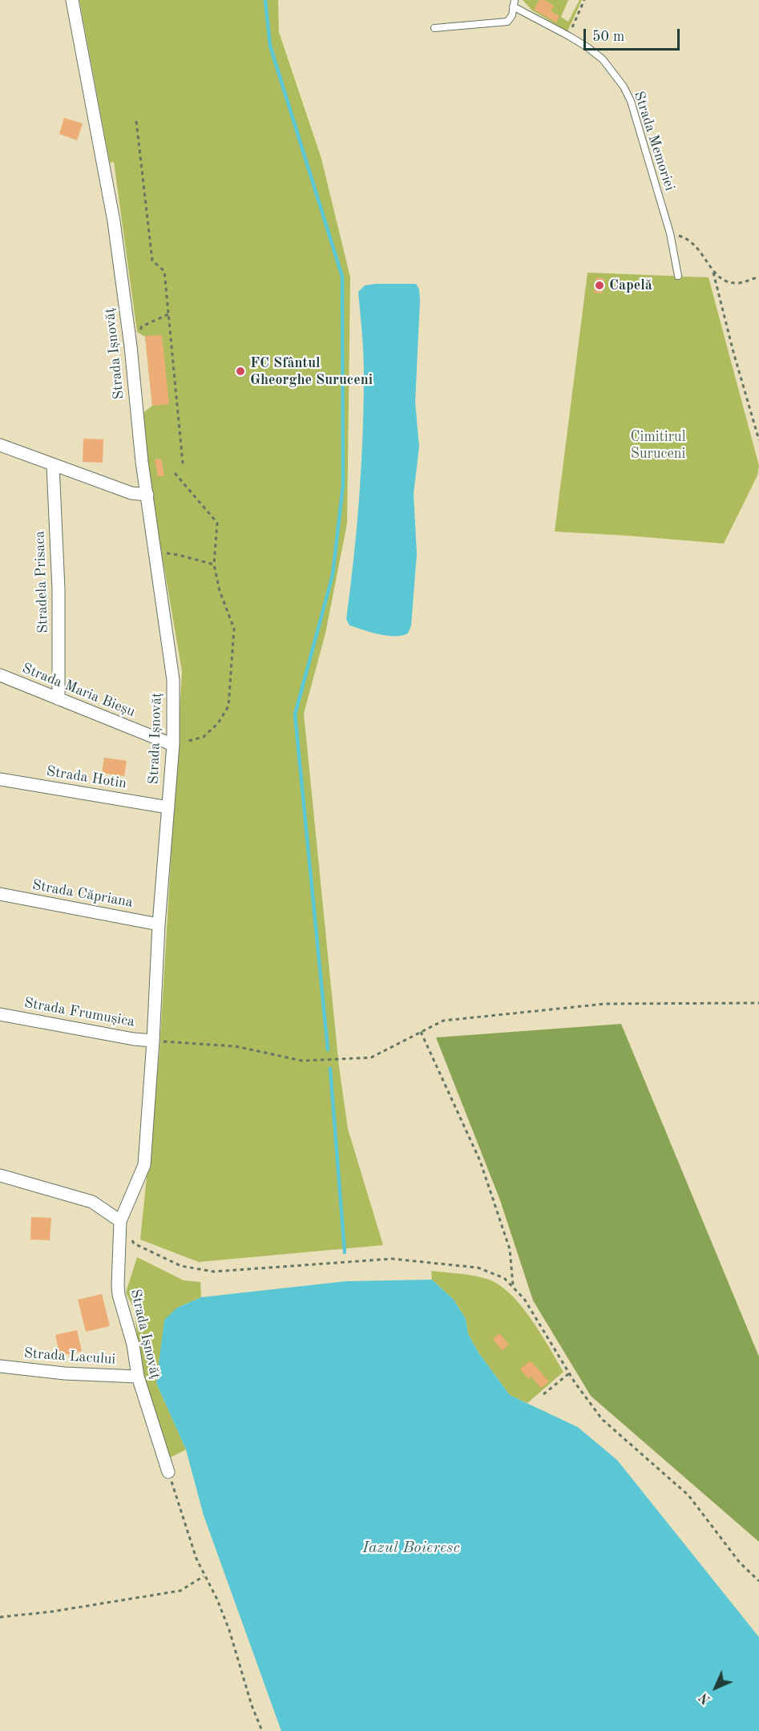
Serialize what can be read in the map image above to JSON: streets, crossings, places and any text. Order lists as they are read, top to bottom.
{
  "streets": {
    "street": [
      "Strada Ișnovăț",
      "Stradela Prisaca",
      "Strada Maria Bieșu",
      "Strada Hotin",
      "Strada Căpriana",
      "Strada Frumușica",
      "Strada Lacului"
    ],
    "lane": ["Strada Memoriei"]
  },
  "crossings": [
    ["Strada Ișnovăț", "Strada Maria Bieșu"],
    ["Strada Ișnovăț", "Strada Hotin"],
    ["Strada Ișnovăț", "Strada Căpriana"],
    ["Strada Ișnovăț", "Strada Frumușica"],
    ["Strada Ișnovăț", "Strada Lacului"],
    ["Stradela Prisaca", "Strada Maria Bieșu"]
  ],
  "water": ["Iazul Boieresc"],
  "parks": ["Cimitirul Suruceni"],
  "places": ["Capelă", "FC Sfântul Gheorghe Suruceni"],
  "scale_bar": "50 m",
  "north": "bottom left"
}
